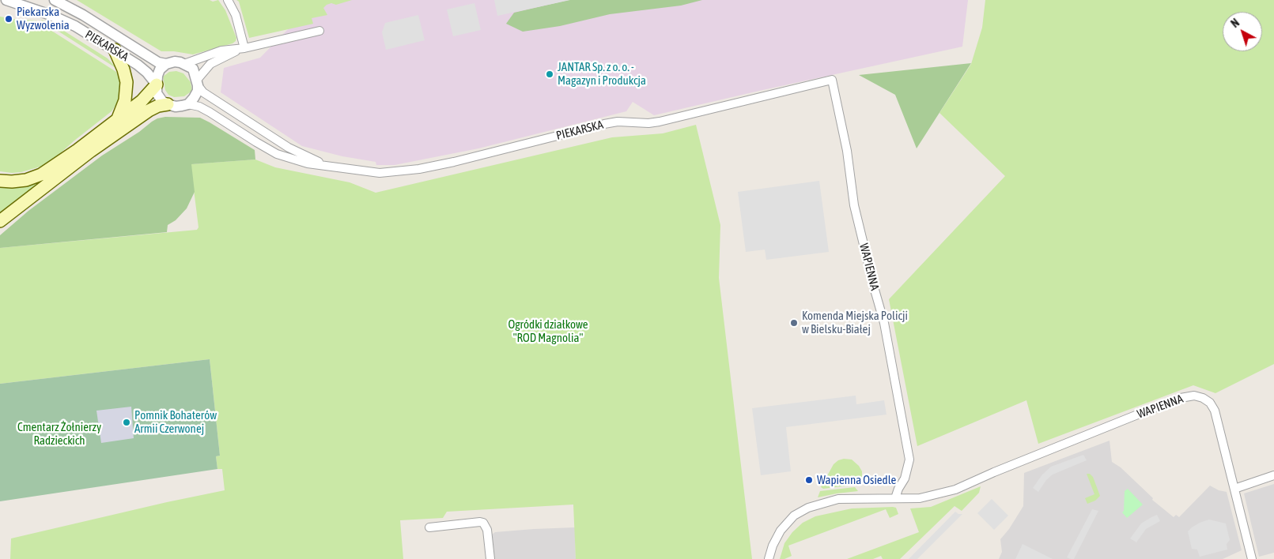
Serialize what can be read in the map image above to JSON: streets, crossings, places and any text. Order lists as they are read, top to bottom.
{
  "streets": {
    "street": ["PIEKARSKA", "WAPIENNA"]
  },
  "crossings": [
    ["PIEKARSKA", "WAPIENNA"]
  ],
  "parks": ["Ogródki działkowe \"ROD Magnolia\"", "Cmentarz Żołnierzy Radzieckich"],
  "places": [
    "Piekarska Wyzwolenia",
    "JANTAR Sp. z o. o. - Magazyn i Produkcja",
    "Komenda Miejska Policji w Bielsku-Białej",
    "Pomnik Bohaterów Armii Czerwonej",
    "Wapienna Osiedle"
  ],
  "north": "top left"
}
